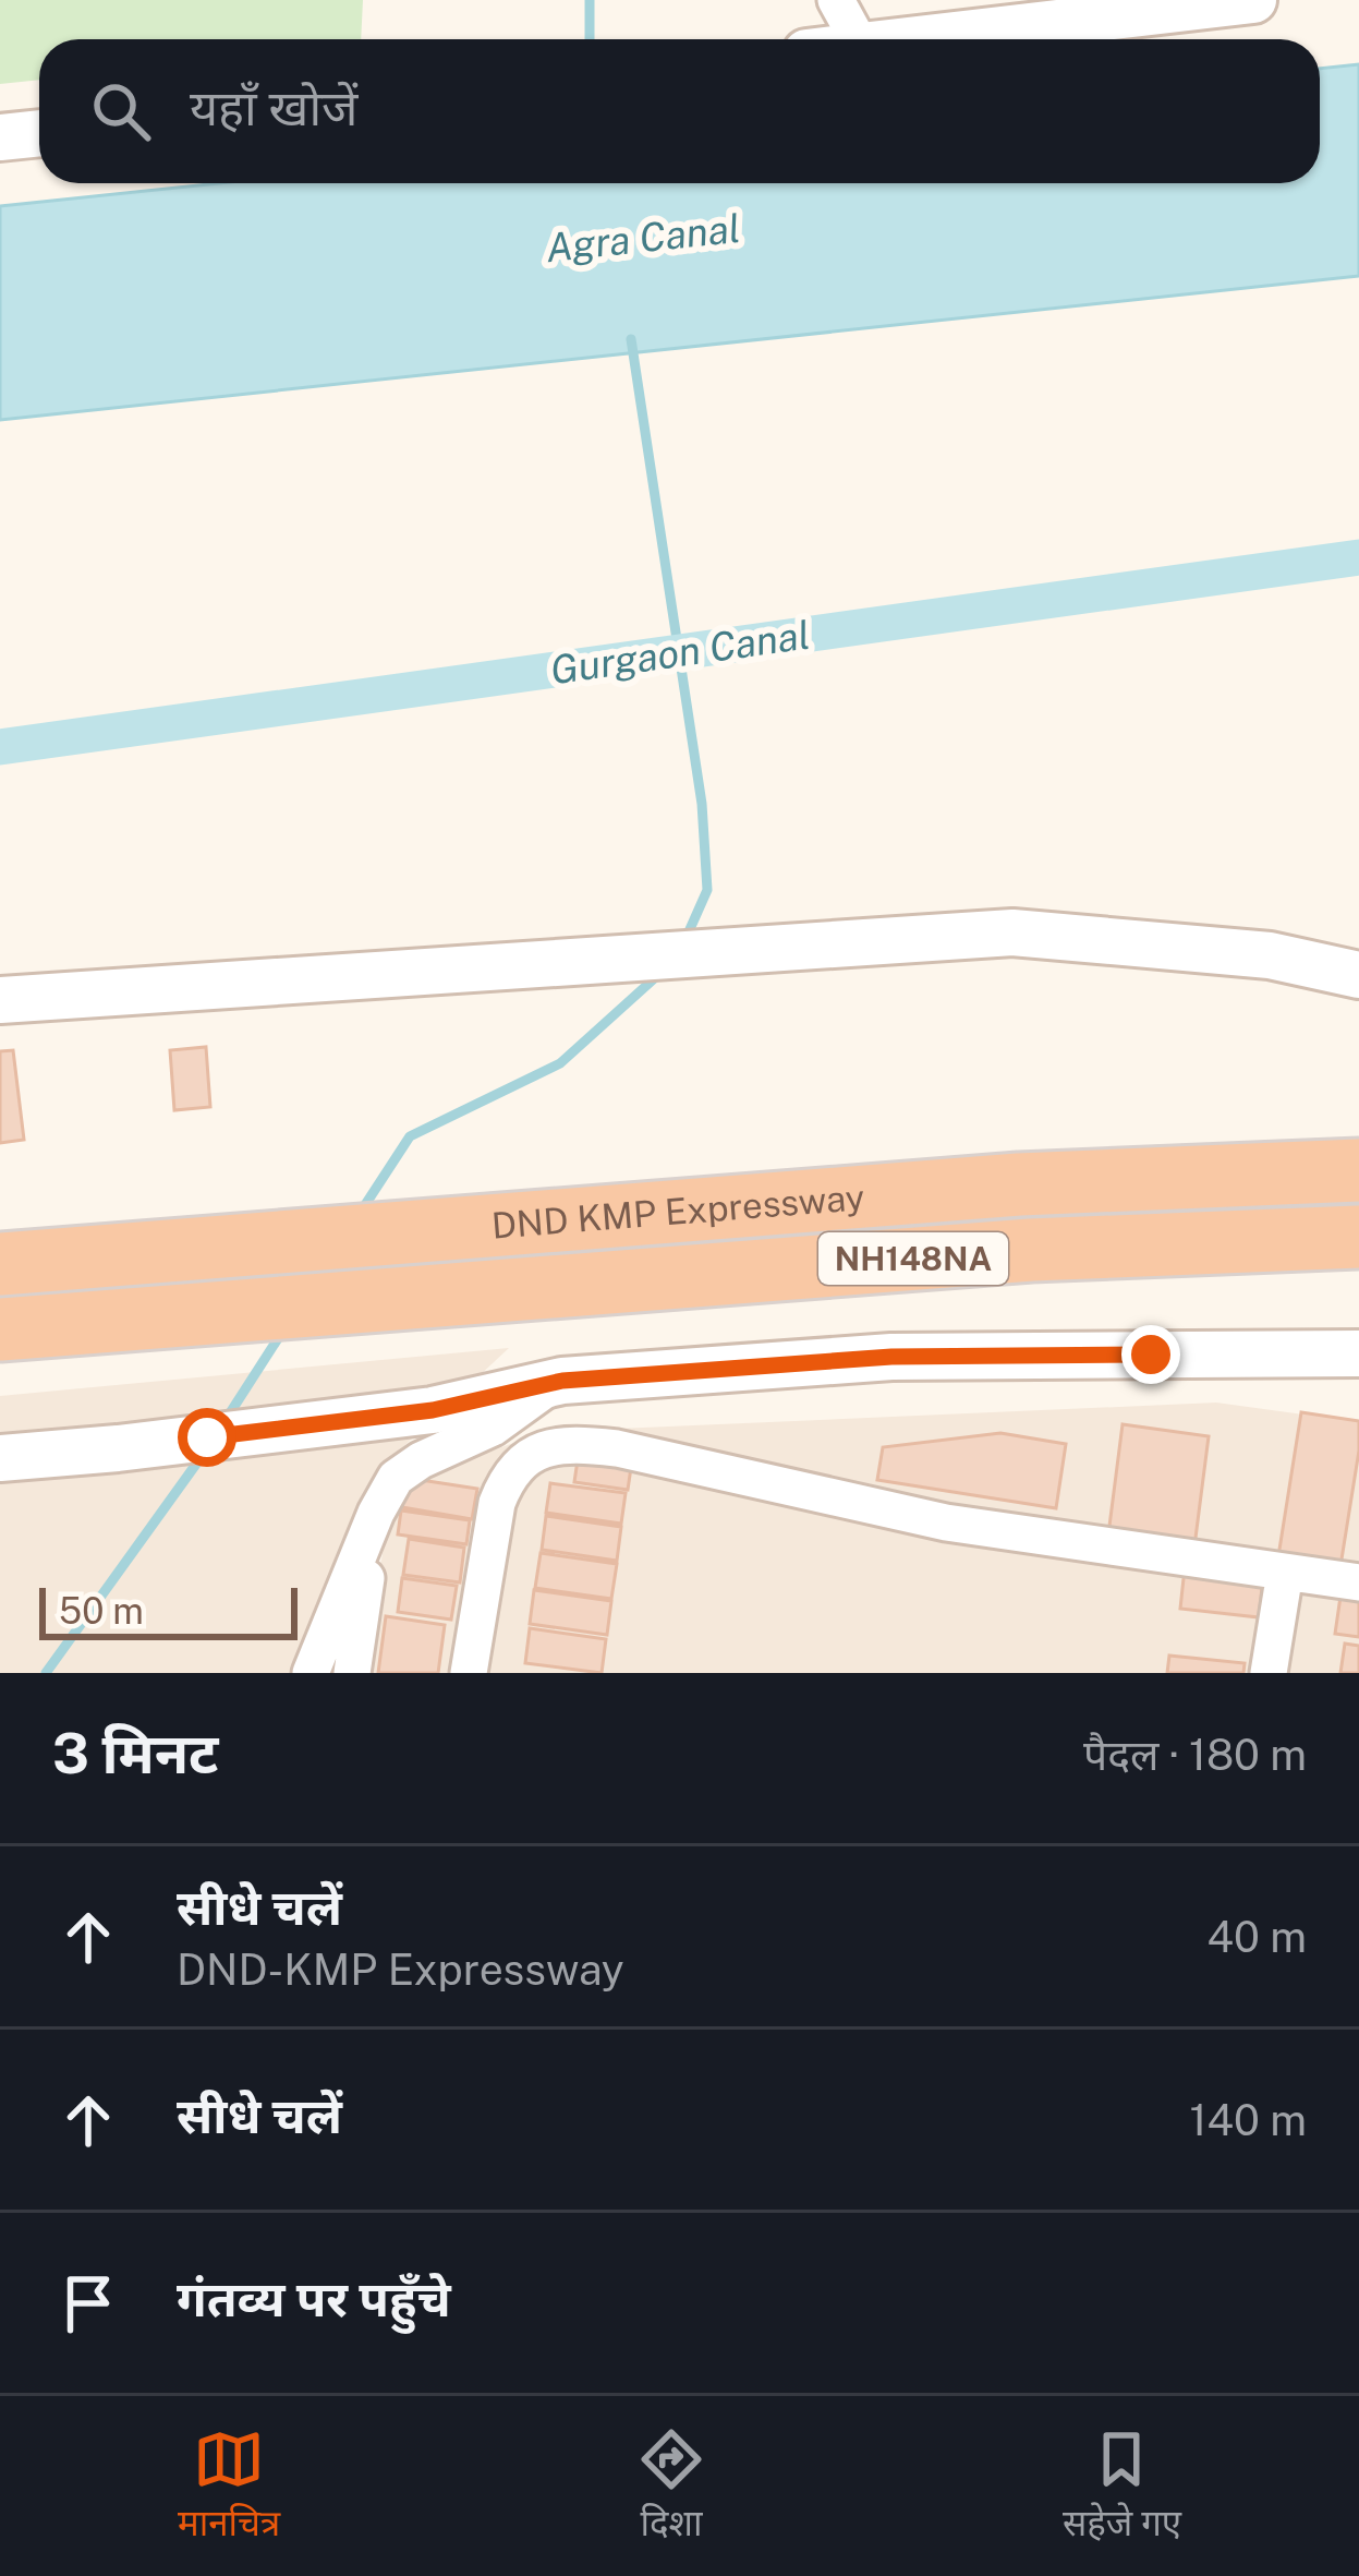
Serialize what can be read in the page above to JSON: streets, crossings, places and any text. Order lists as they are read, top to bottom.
{
  "streets": {
    "highway": ["DND KMP Expressway", "NH148NA"]
  },
  "water": ["Agra Canal", "Gurgaon Canal"],
  "scale_bar": "50 m",
  "page": {
    "search": "यहाँ खोजें",
    "scale": "50 m",
    "heading": ["3 मिनट", "पैदल · 180 m"],
    "list": [
      ["सीधे चलें", "DND-KMP Expressway", "40 m"],
      ["सीधे चलें", "140 m"],
      "गंतव्य पर पहुँचे"
    ],
    "nav": ["मानचित्र", "दिशा", "सहेजे गए"]
  }
}
